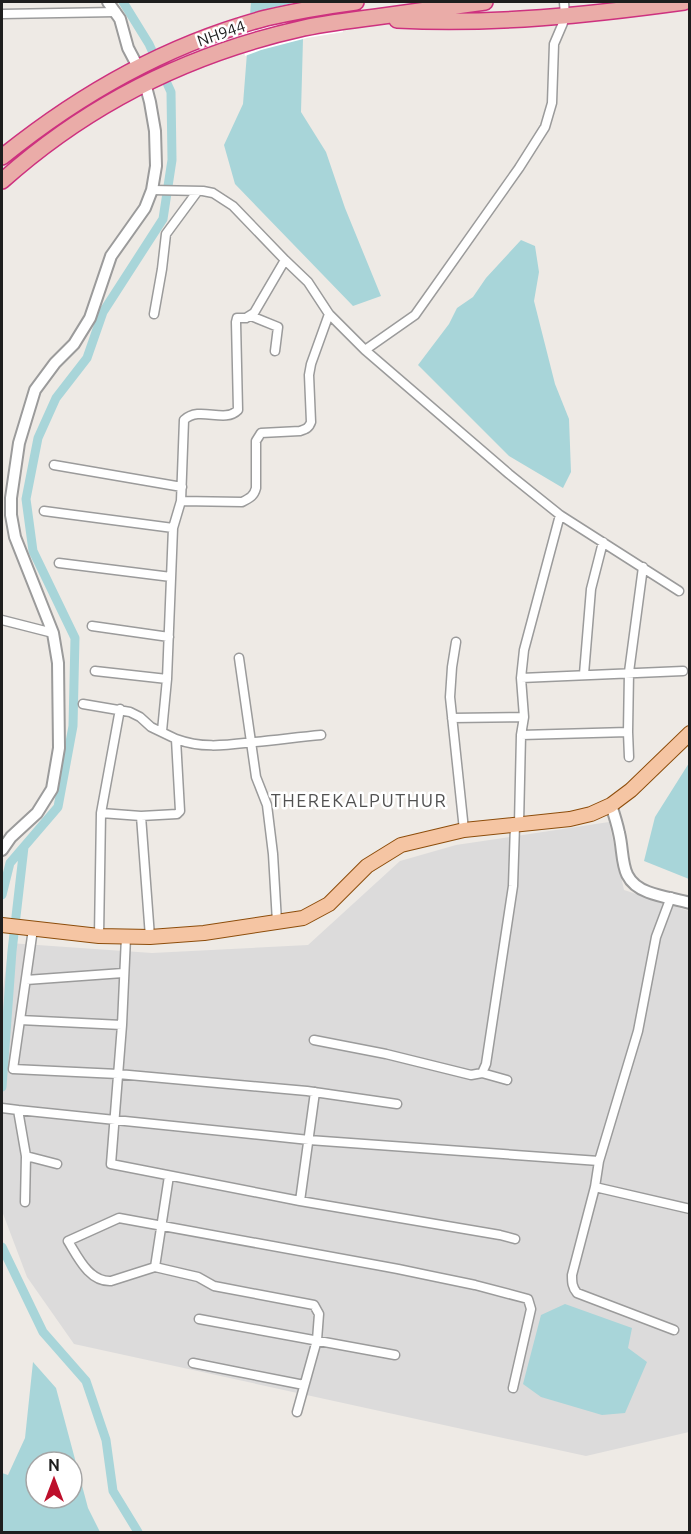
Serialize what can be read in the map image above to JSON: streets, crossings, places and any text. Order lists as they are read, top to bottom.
{
  "streets": {
    "highway": ["NH944"]
  },
  "districts": ["THEREKALPUTHUR"],
  "north": "top"
}
